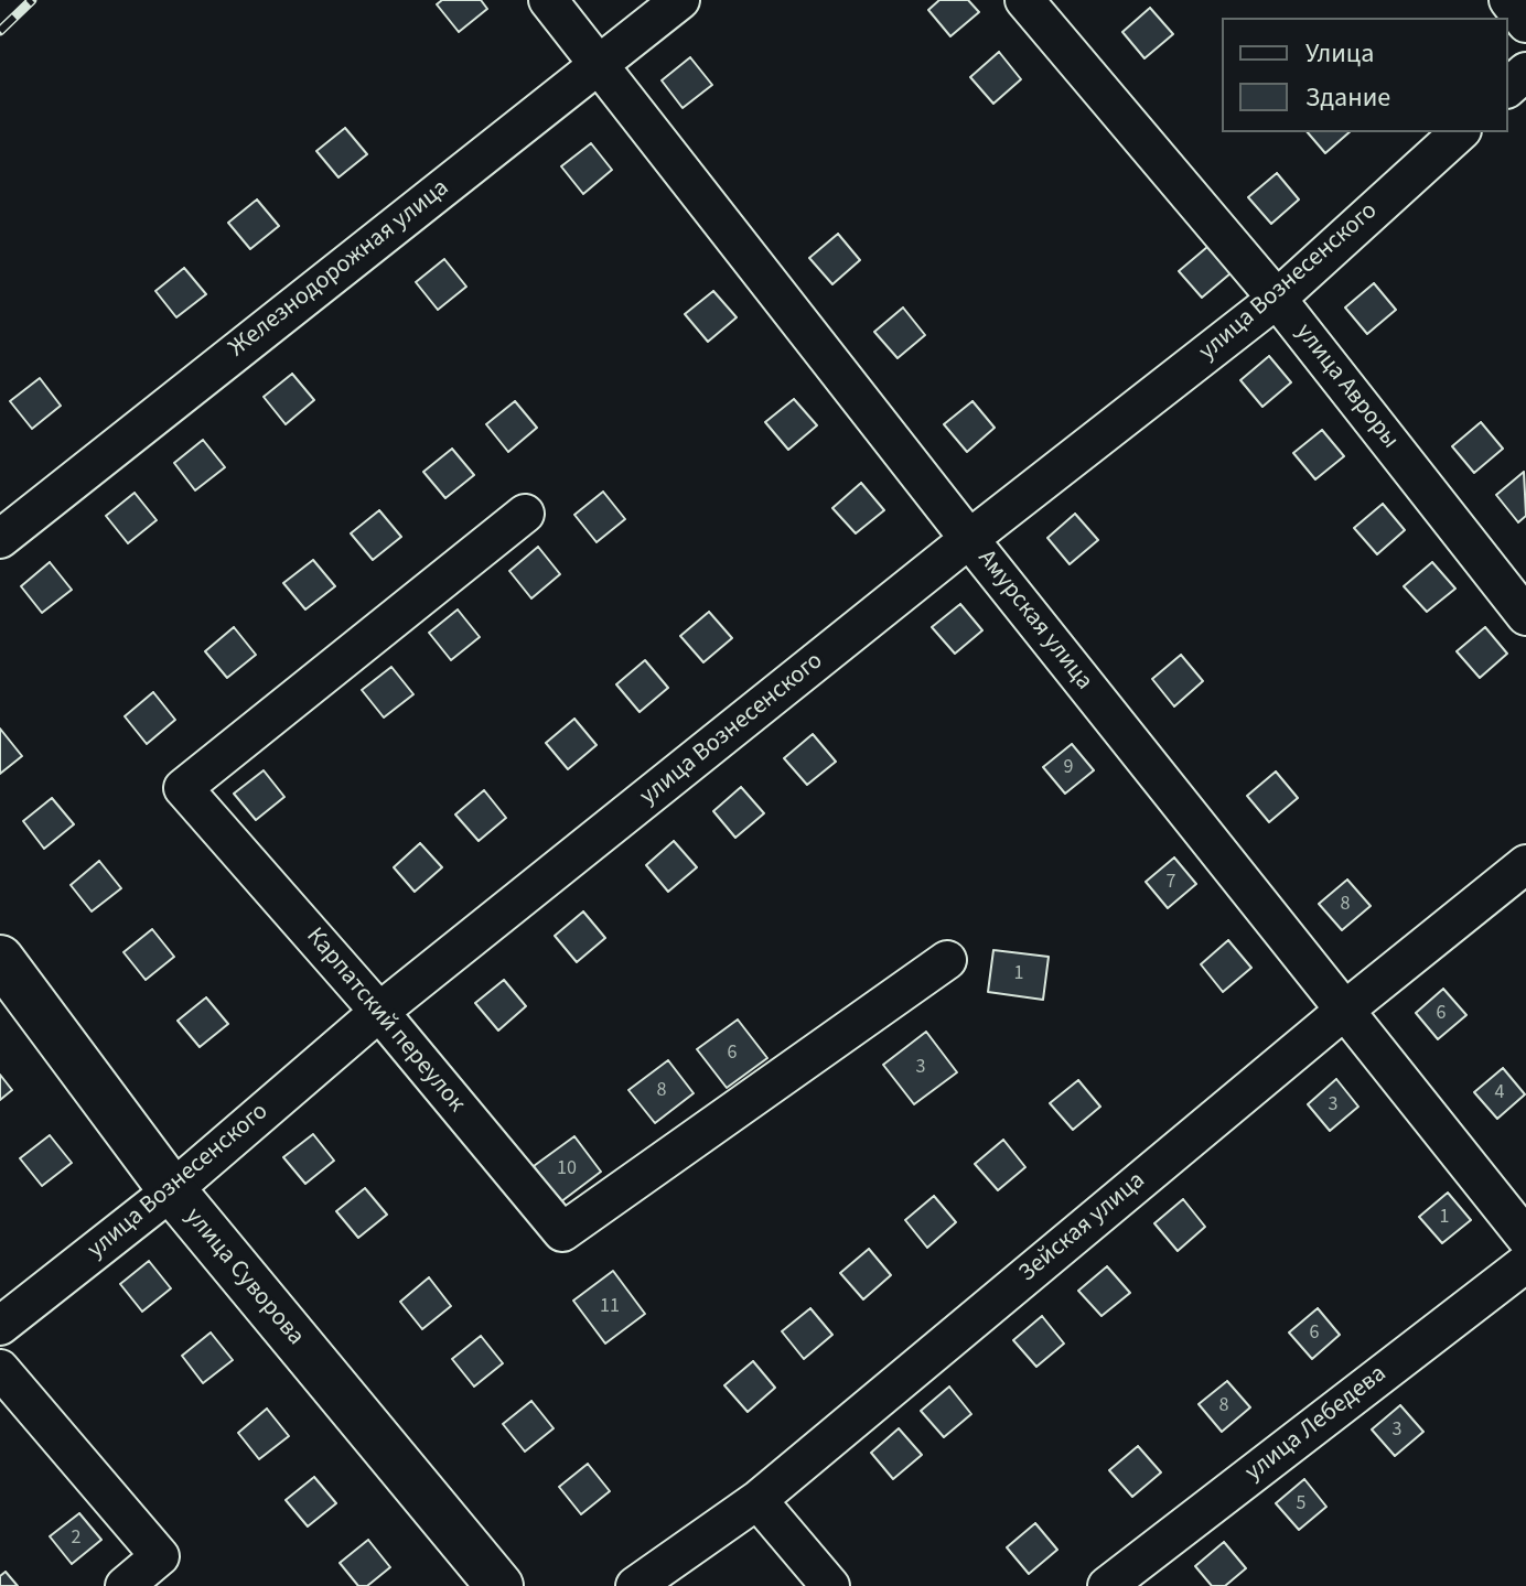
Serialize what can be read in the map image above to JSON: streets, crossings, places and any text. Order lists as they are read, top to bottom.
{
  "streets": {
    "main road": ["улица Суворова"],
    "street": [
      "Железнодорожная улица",
      "улица Вознесенского",
      "улица Авроры",
      "Амурская улица",
      "Карпатский переулок",
      "Зейская улица",
      "улица Лебедева"
    ]
  },
  "crossings": [
    ["Железнодорожная улица", "Амурская улица"],
    ["улица Вознесенского", "улица Авроры"],
    ["улица Вознесенского", "Амурская улица"],
    ["улица Вознесенского", "Карпатский переулок"],
    ["улица Вознесенского", "улица Суворова"],
    ["Амурская улица", "Зейская улица"]
  ],
  "house_numbers": [
    "9",
    "7",
    "8",
    "1",
    "6",
    "6",
    "3",
    "8",
    "4",
    "3",
    "10",
    "1",
    "11",
    "6",
    "8",
    "3",
    "5",
    "2"
  ],
  "legend": ["Улица", "Здание"]
}
